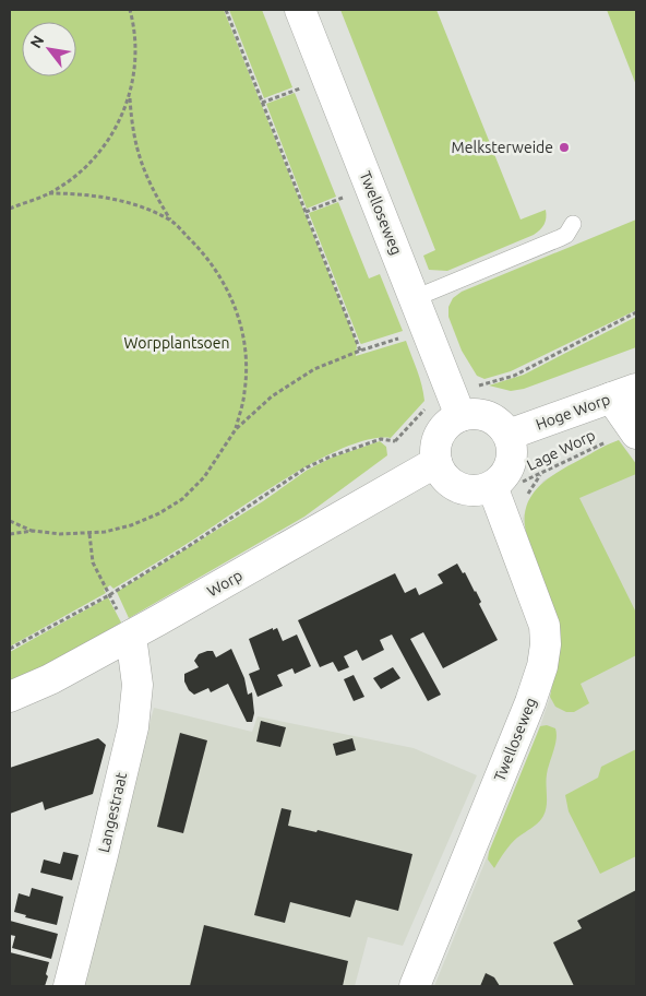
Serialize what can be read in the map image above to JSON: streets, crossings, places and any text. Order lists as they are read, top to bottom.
{
  "streets": {
    "street": [
      "Twelloseweg",
      "Hoge Worp",
      "Worp",
      "Langestraat"
    ],
    "path": ["Lage Worp"]
  },
  "crossings": [
    ["Twelloseweg", "Hoge Worp"],
    ["Twelloseweg", "Lage Worp"],
    ["Twelloseweg", "Worp"],
    ["Hoge Worp", "Lage Worp"],
    ["Hoge Worp", "Worp"],
    ["Lage Worp", "Worp"],
    ["Worp", "Langestraat"]
  ],
  "parks": ["Worpplantsoen"],
  "places": ["Melksterweide"],
  "north": "top left"
}
